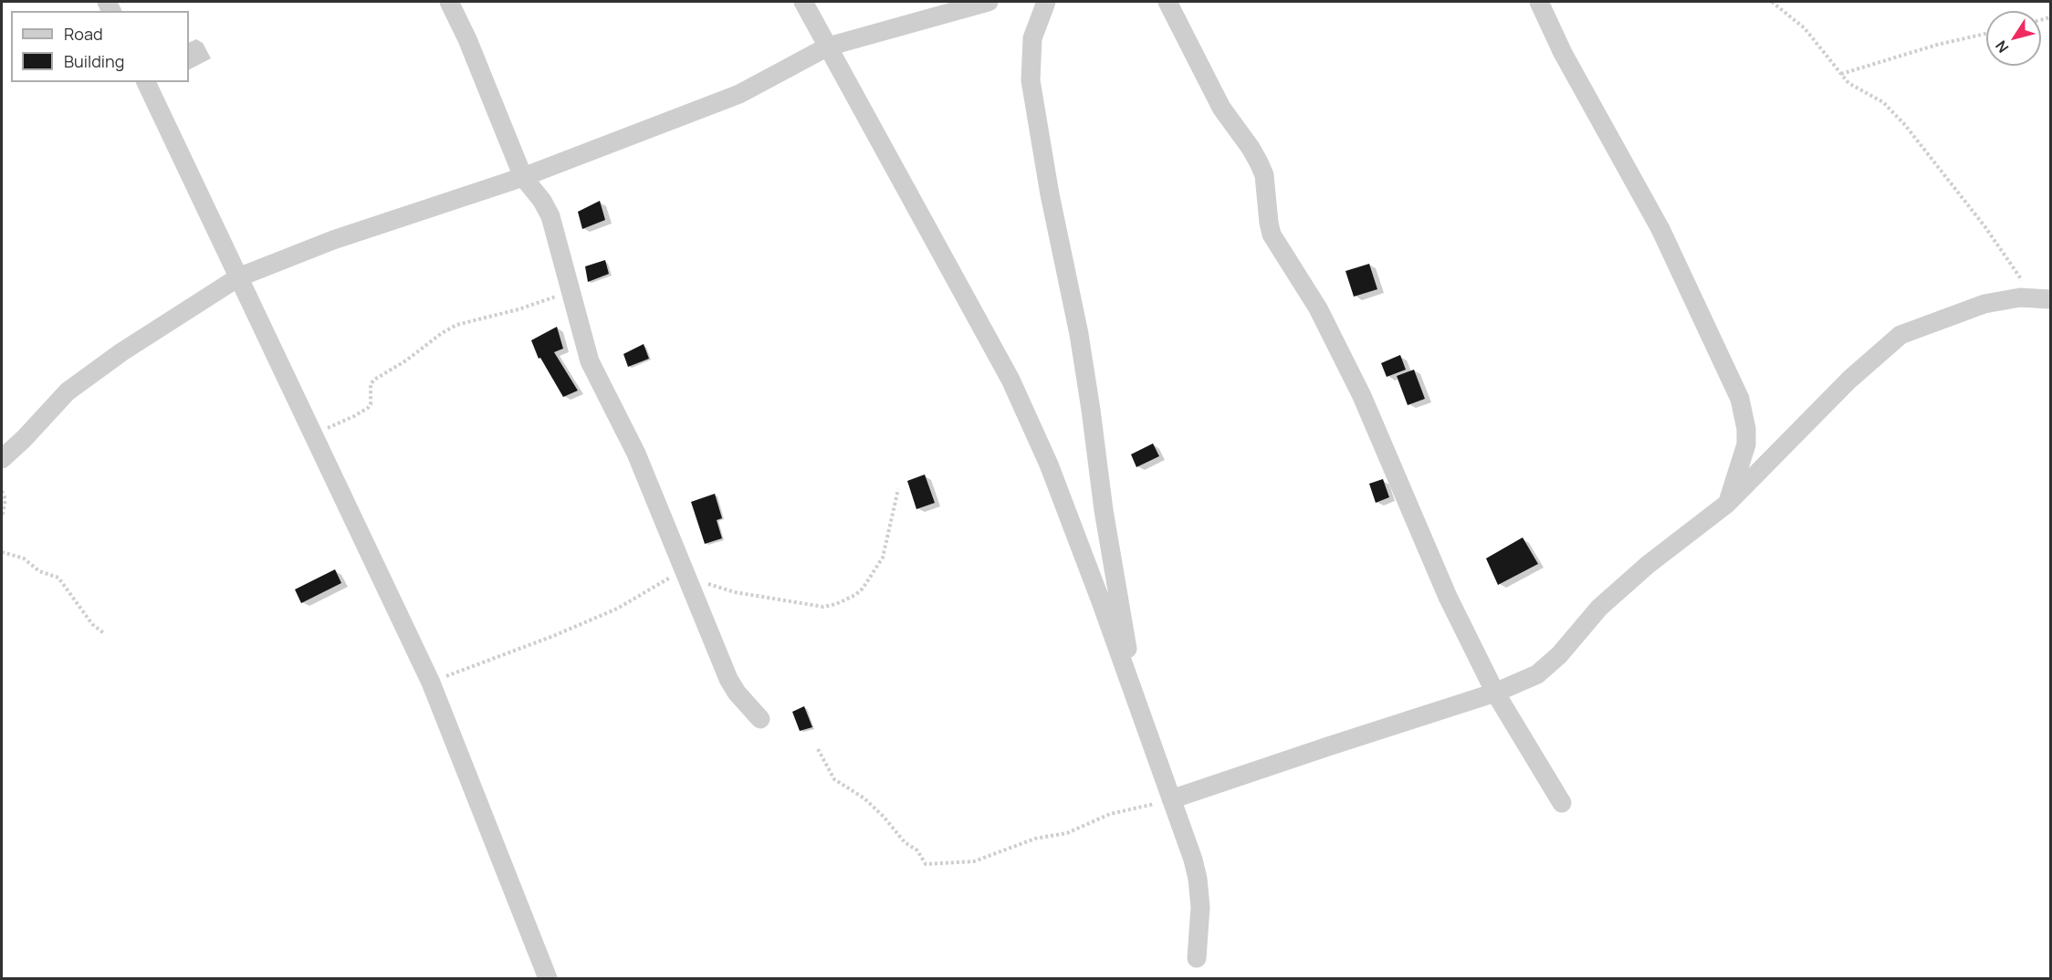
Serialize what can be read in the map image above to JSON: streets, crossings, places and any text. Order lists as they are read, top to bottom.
{
  "legend": ["Road", "Building"],
  "north": "bottom left"
}
